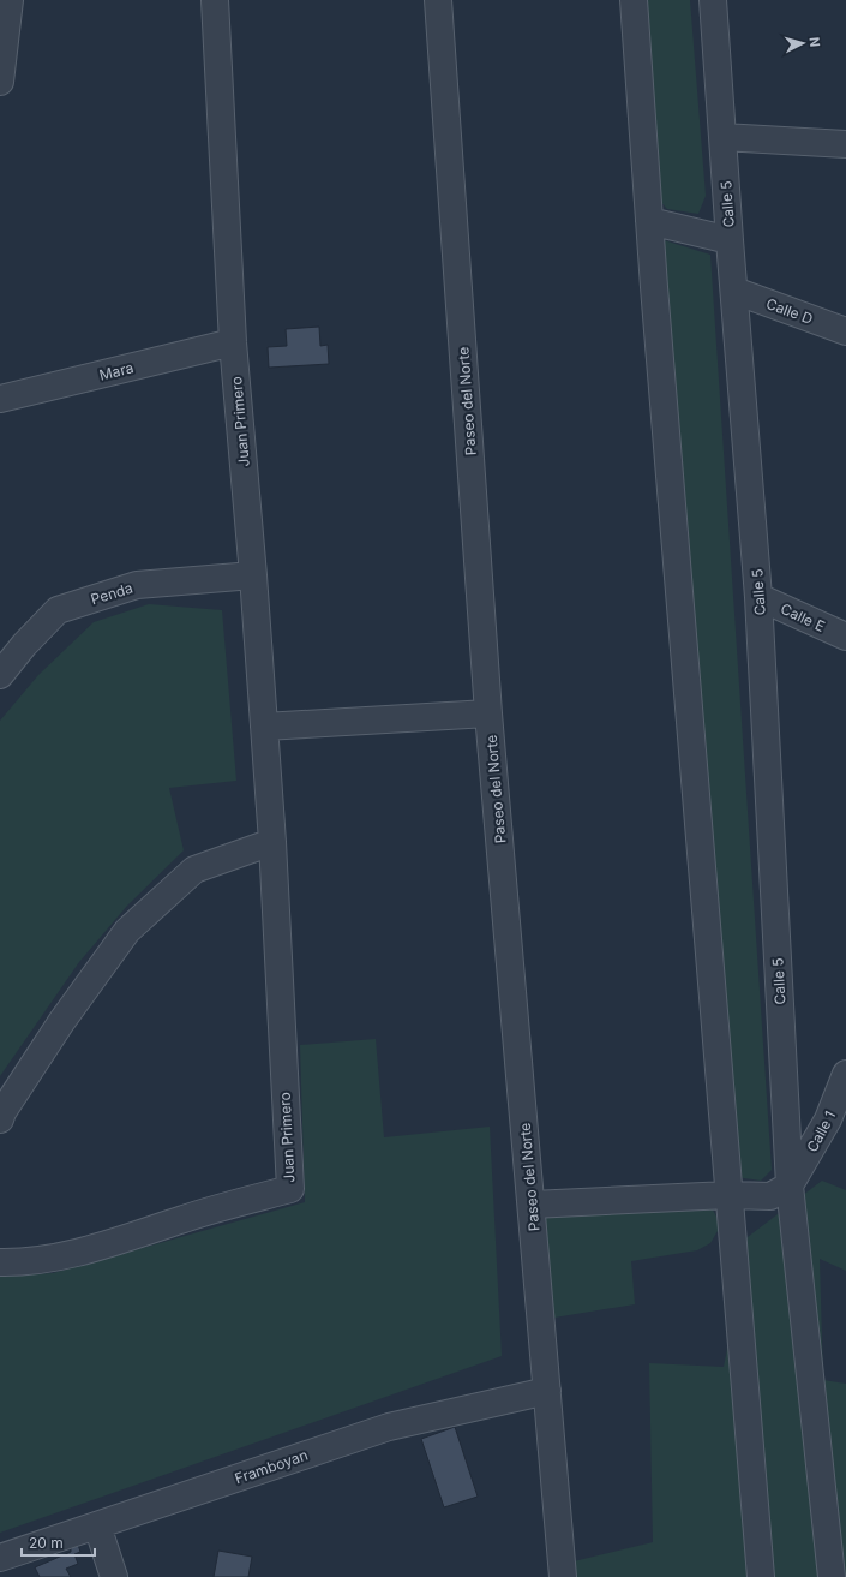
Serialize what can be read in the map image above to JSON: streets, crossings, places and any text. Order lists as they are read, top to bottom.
{
  "streets": {
    "street": [
      "Calle 5",
      "Calle D",
      "Mara",
      "Paseo del Norte",
      "Juan Primero",
      "Penda",
      "Calle E",
      "Calle 1",
      "Framboyan"
    ]
  },
  "crossings": [
    ["Calle 5", "Calle D"],
    ["Calle 5", "Calle E"],
    ["Calle 5", "Calle 1"],
    ["Mara", "Juan Primero"],
    ["Paseo del Norte", "Framboyan"],
    ["Juan Primero", "Penda"]
  ],
  "scale_bar": "20 m",
  "north": "right"
}
